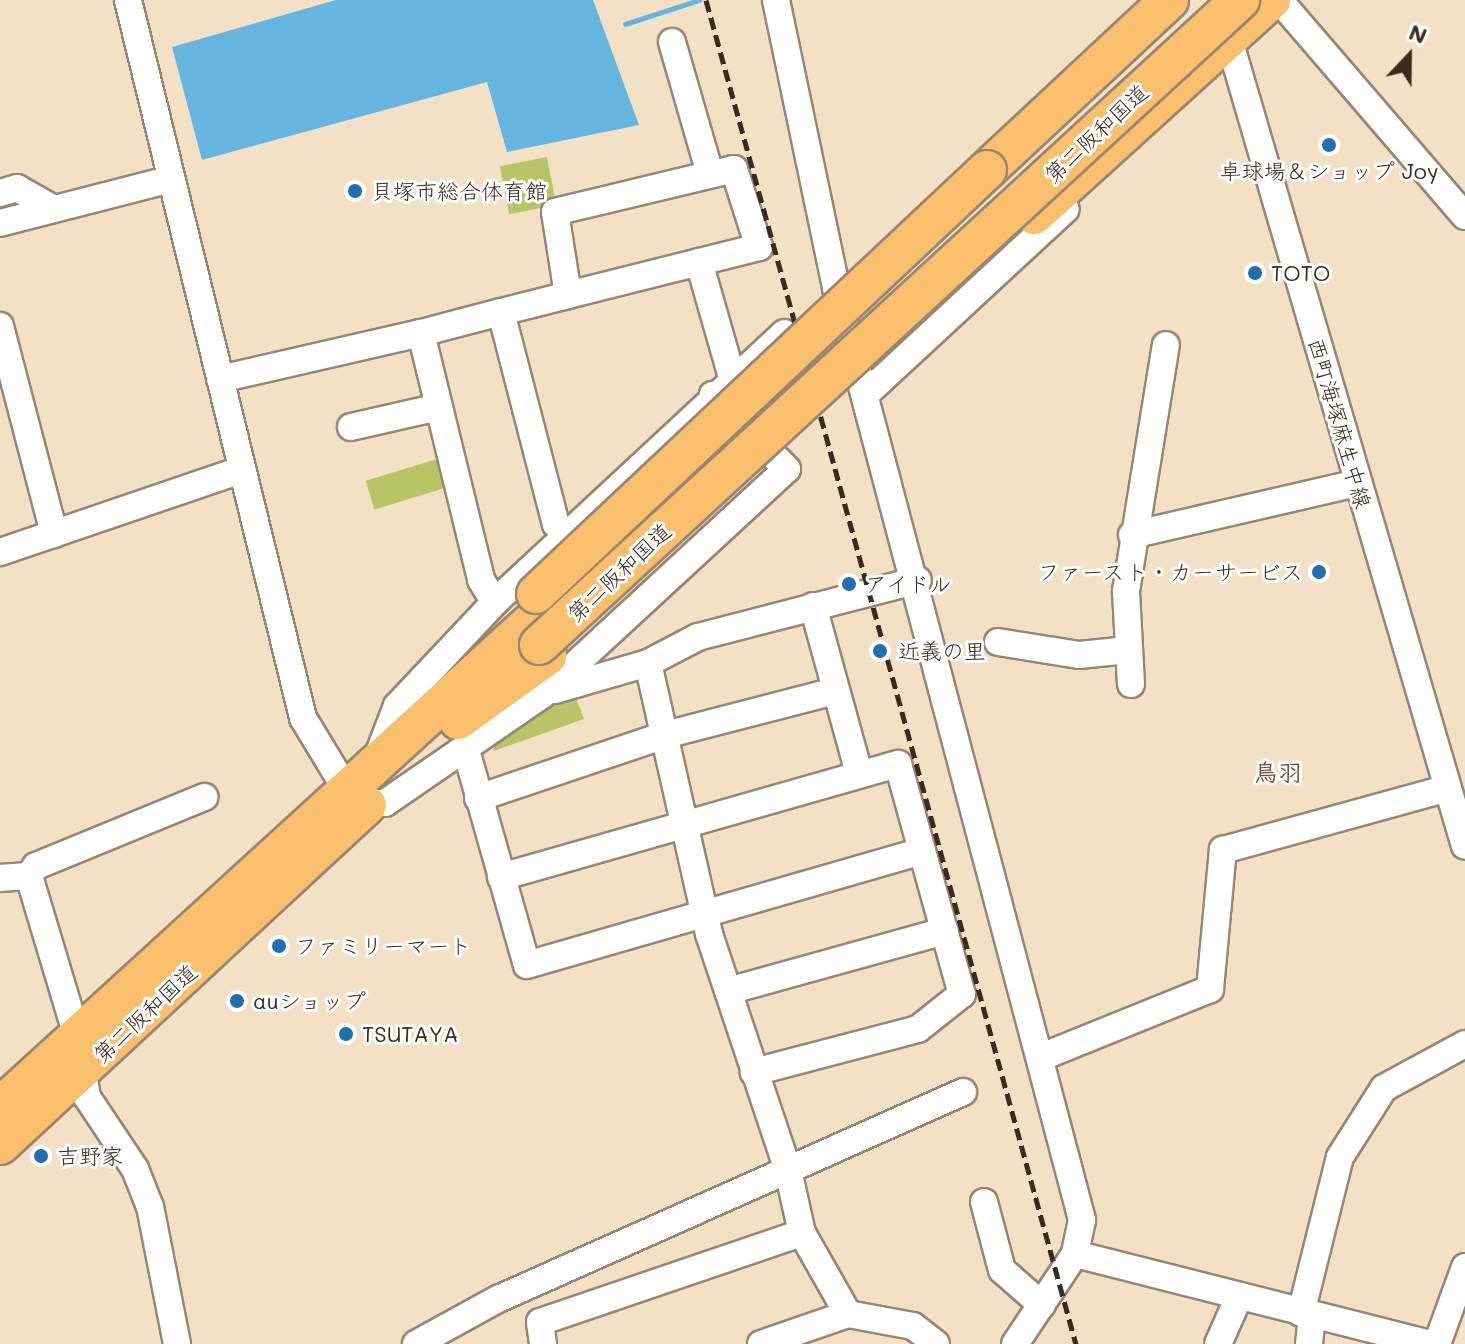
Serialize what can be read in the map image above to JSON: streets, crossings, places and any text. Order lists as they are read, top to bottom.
{
  "streets": {
    "highway": ["第二阪和国道"],
    "street": ["西町海塚麻生中線"]
  },
  "districts": ["鳥羽"],
  "places": [
    "卓球場＆ショップ Joy",
    "貝塚市総合体育館",
    "TOTO",
    "ファースト・カーサービス",
    "アイドル",
    "近義の里",
    "ファミリーマート",
    "auショップ",
    "TSUTAYA",
    "吉野家"
  ],
  "north": "top"
}
